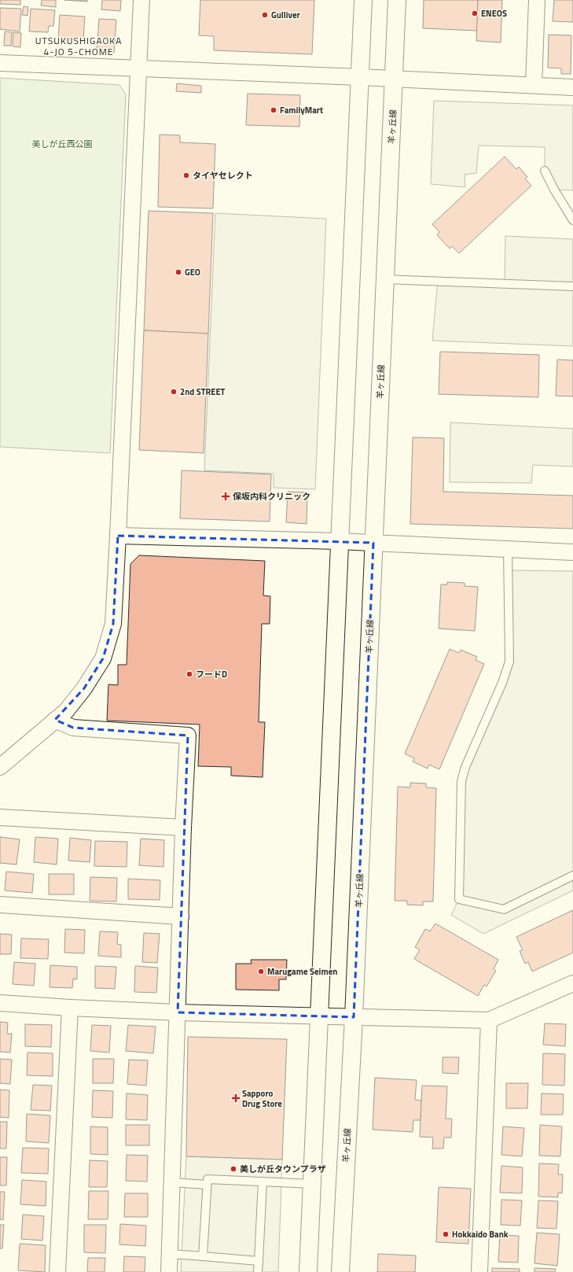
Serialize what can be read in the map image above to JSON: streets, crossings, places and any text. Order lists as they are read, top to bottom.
{
  "streets": {
    "main road": ["羊ヶ丘線"]
  },
  "districts": ["UTSUKUSHIGAOKA 4-JO 5-CHOME"],
  "parks": ["美しが丘西公園"],
  "places": {
    "other": [
      "ENEOS",
      "Gulliver",
      "FamilyMart",
      "タイヤセレクト",
      "GEO",
      "2nd STREET",
      "フードD",
      "Marugame Seimen",
      "美しが丘タウンプラザ",
      "Hokkaido Bank"
    ],
    "health": ["保坂内科クリニック", "Sapporo Drug Store"]
  }
}
